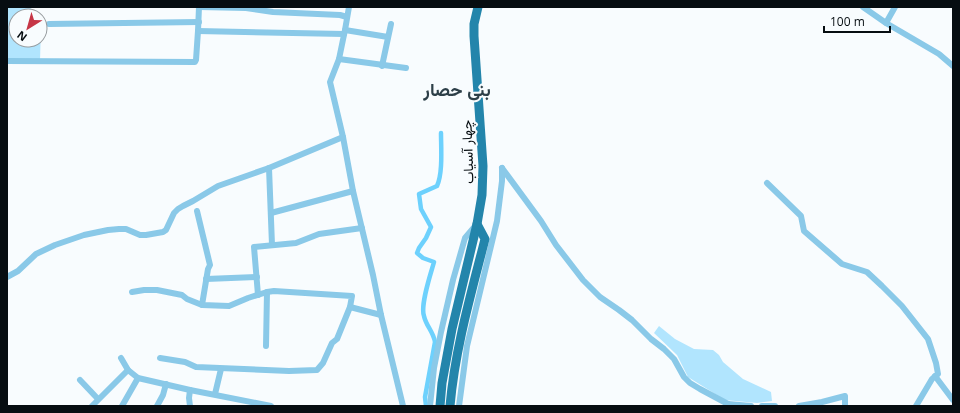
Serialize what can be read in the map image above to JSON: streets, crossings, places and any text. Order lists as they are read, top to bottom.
{
  "streets": {
    "highway": ["چهار آسیاب"]
  },
  "districts": ["بنی حصار"],
  "scale_bar": "100 m",
  "north": "bottom left"
}
